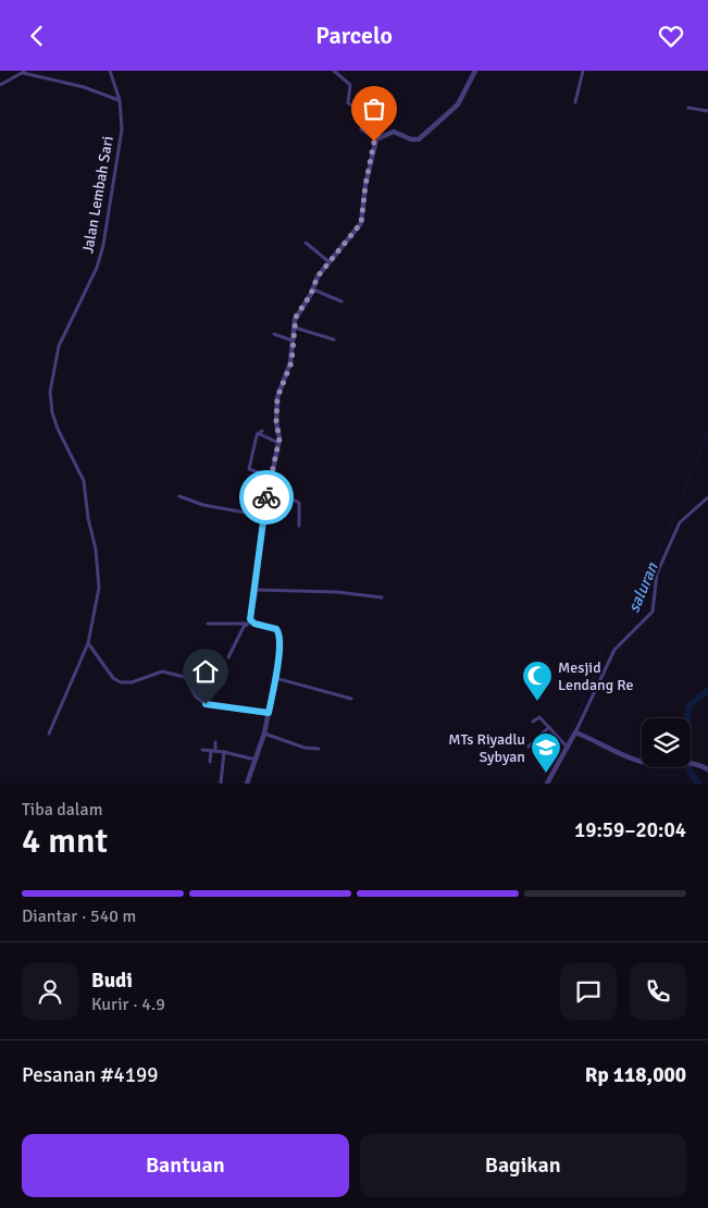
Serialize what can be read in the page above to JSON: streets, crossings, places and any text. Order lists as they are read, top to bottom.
{
  "streets": {
    "street": ["Jalan Lembah Sari"]
  },
  "water": ["saluran"],
  "places": {
    "mosque": ["Mesjid Lendang Re"],
    "school or university": ["MTs Riyadlu Sybyan"]
  },
  "page": {
    "header": "Parcelo",
    "heading": ["4 mnt", "Tiba dalam", "19:59–20:04"],
    "panel": [
      "Budi",
      "Kurir · 4.9",
      "Pesanan #4199",
      "Rp 118,000"
    ],
    "bar": "Diantar · 540 m",
    "buttons": ["Bantuan", "Bagikan"]
  }
}
